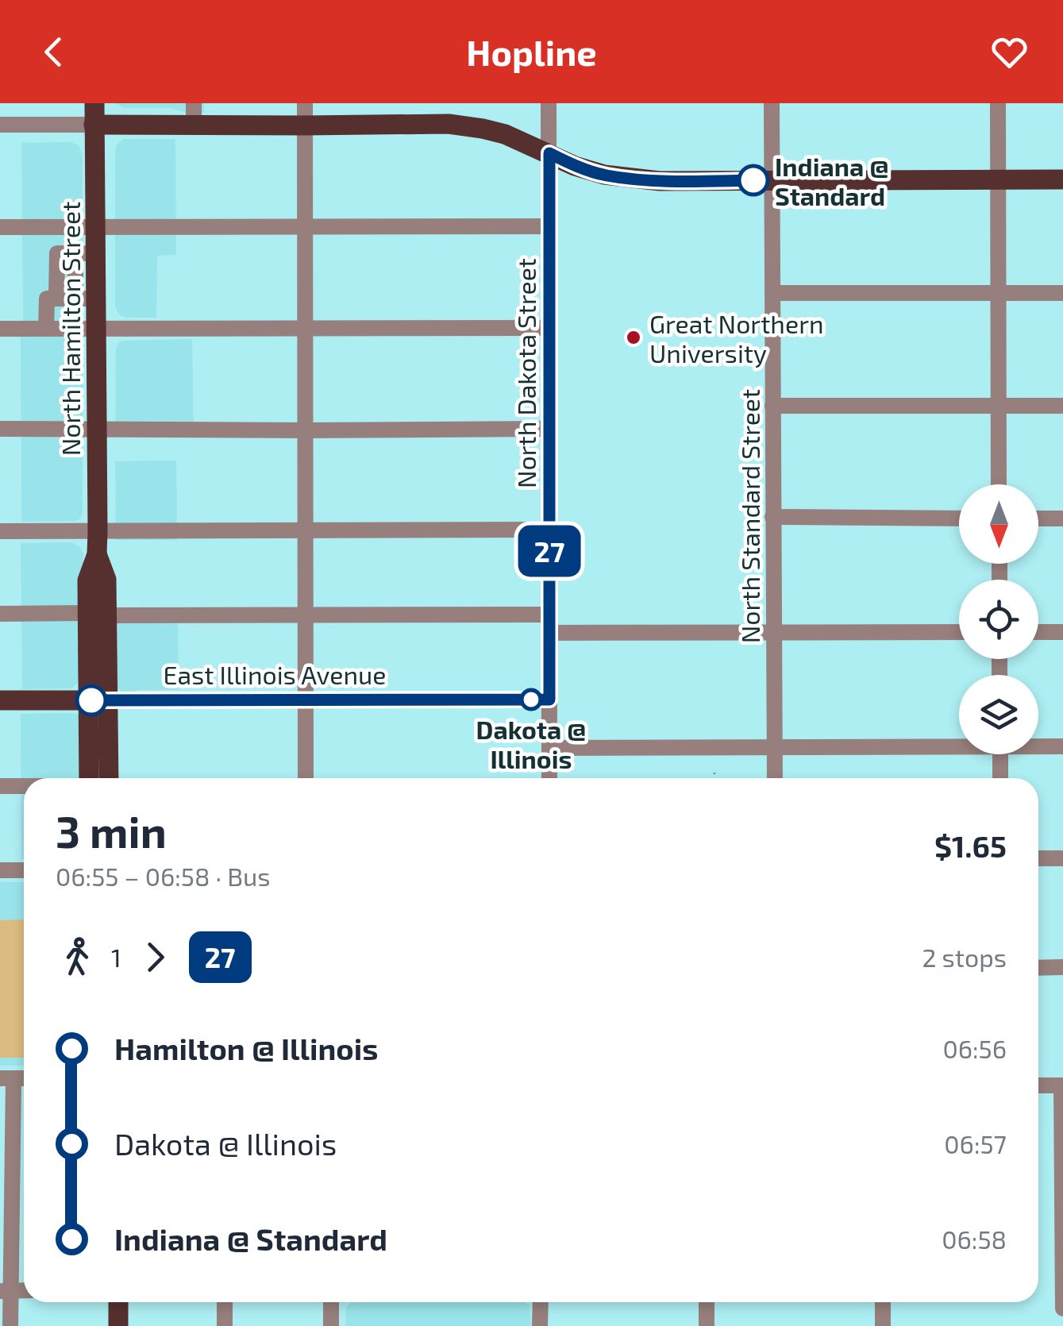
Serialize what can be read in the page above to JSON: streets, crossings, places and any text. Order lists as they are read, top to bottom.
{
  "streets": {
    "main road": ["North Hamilton Street", "East Illinois Avenue"],
    "street": ["North Dakota Street", "North Standard Street"]
  },
  "crossings": [
    ["North Hamilton Street", "East Illinois Avenue"],
    ["North Dakota Street", "East Illinois Avenue"]
  ],
  "places": ["Indiana @ Standard", "Great Northern University", "Dakota @ Illinois"],
  "lines": ["bus line 27"],
  "north": "bottom",
  "page": {
    "header": "Hopline",
    "on_map": "27",
    "heading": ["3 min", "06:55 – 06:58 · Bus", "$1.65"],
    "legs": ["1", "27", "2 stops"],
    "list": [
      {
        "name": "Hamilton @ Illinois",
        "value": "06:56"
      },
      {
        "name": "Dakota @ Illinois",
        "value": "06:57"
      },
      {
        "name": "Indiana @ Standard",
        "value": "06:58"
      }
    ]
  }
}
